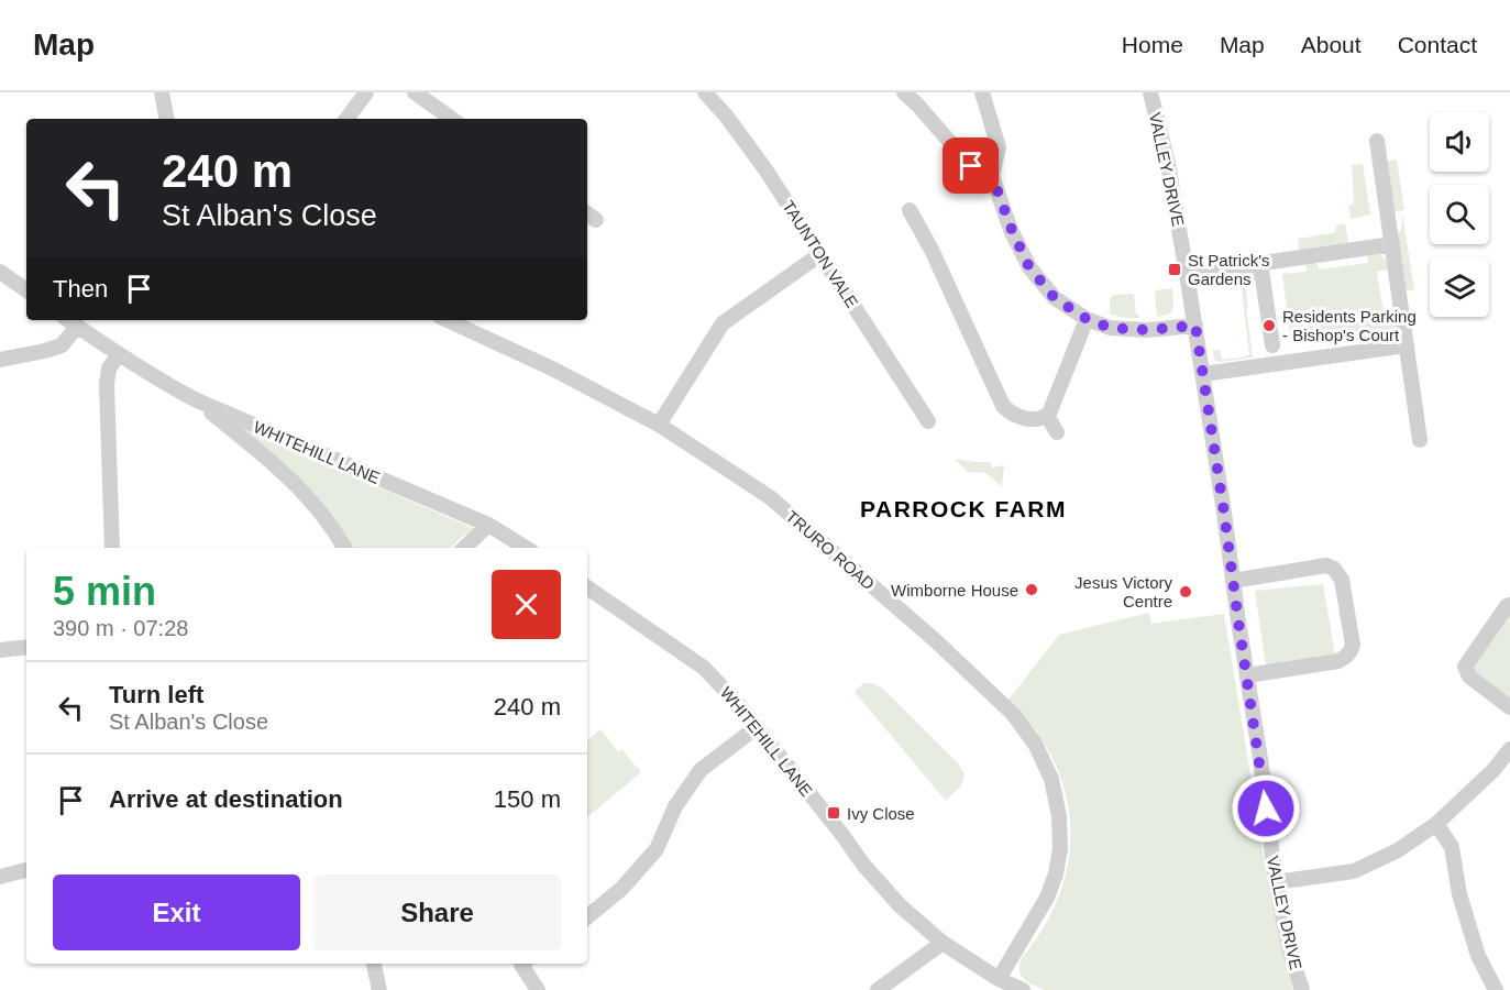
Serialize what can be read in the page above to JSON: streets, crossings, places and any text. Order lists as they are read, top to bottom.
{
  "streets": {
    "street": [
      "VALLEY DRIVE",
      "TAUNTON VALE",
      "WHITEHILL LANE",
      "TRURO ROAD"
    ]
  },
  "crossings": [
    ["WHITEHILL LANE", "TRURO ROAD"]
  ],
  "districts": ["PARROCK FARM"],
  "places": {
    "transit": ["St Patrick's Gardens", "Ivy Close"],
    "other": ["Residents Parking - Bishop's Court", "Wimborne House", "Jesus Victory Centre"]
  },
  "page": {
    "header": "Map",
    "nav": [
      "Home",
      "Map",
      "About",
      "Contact"
    ],
    "turn": ["240 m", "St Alban's Close"],
    "then": "Then",
    "heading": ["5 min", "390 m · 07:28"],
    "list": [
      {
        "name": "Turn left",
        "note": "St Alban's Close",
        "value": "240 m"
      },
      {
        "name": "Arrive at destination",
        "value": "150 m"
      }
    ],
    "buttons": ["Exit", "Share"]
  }
}
